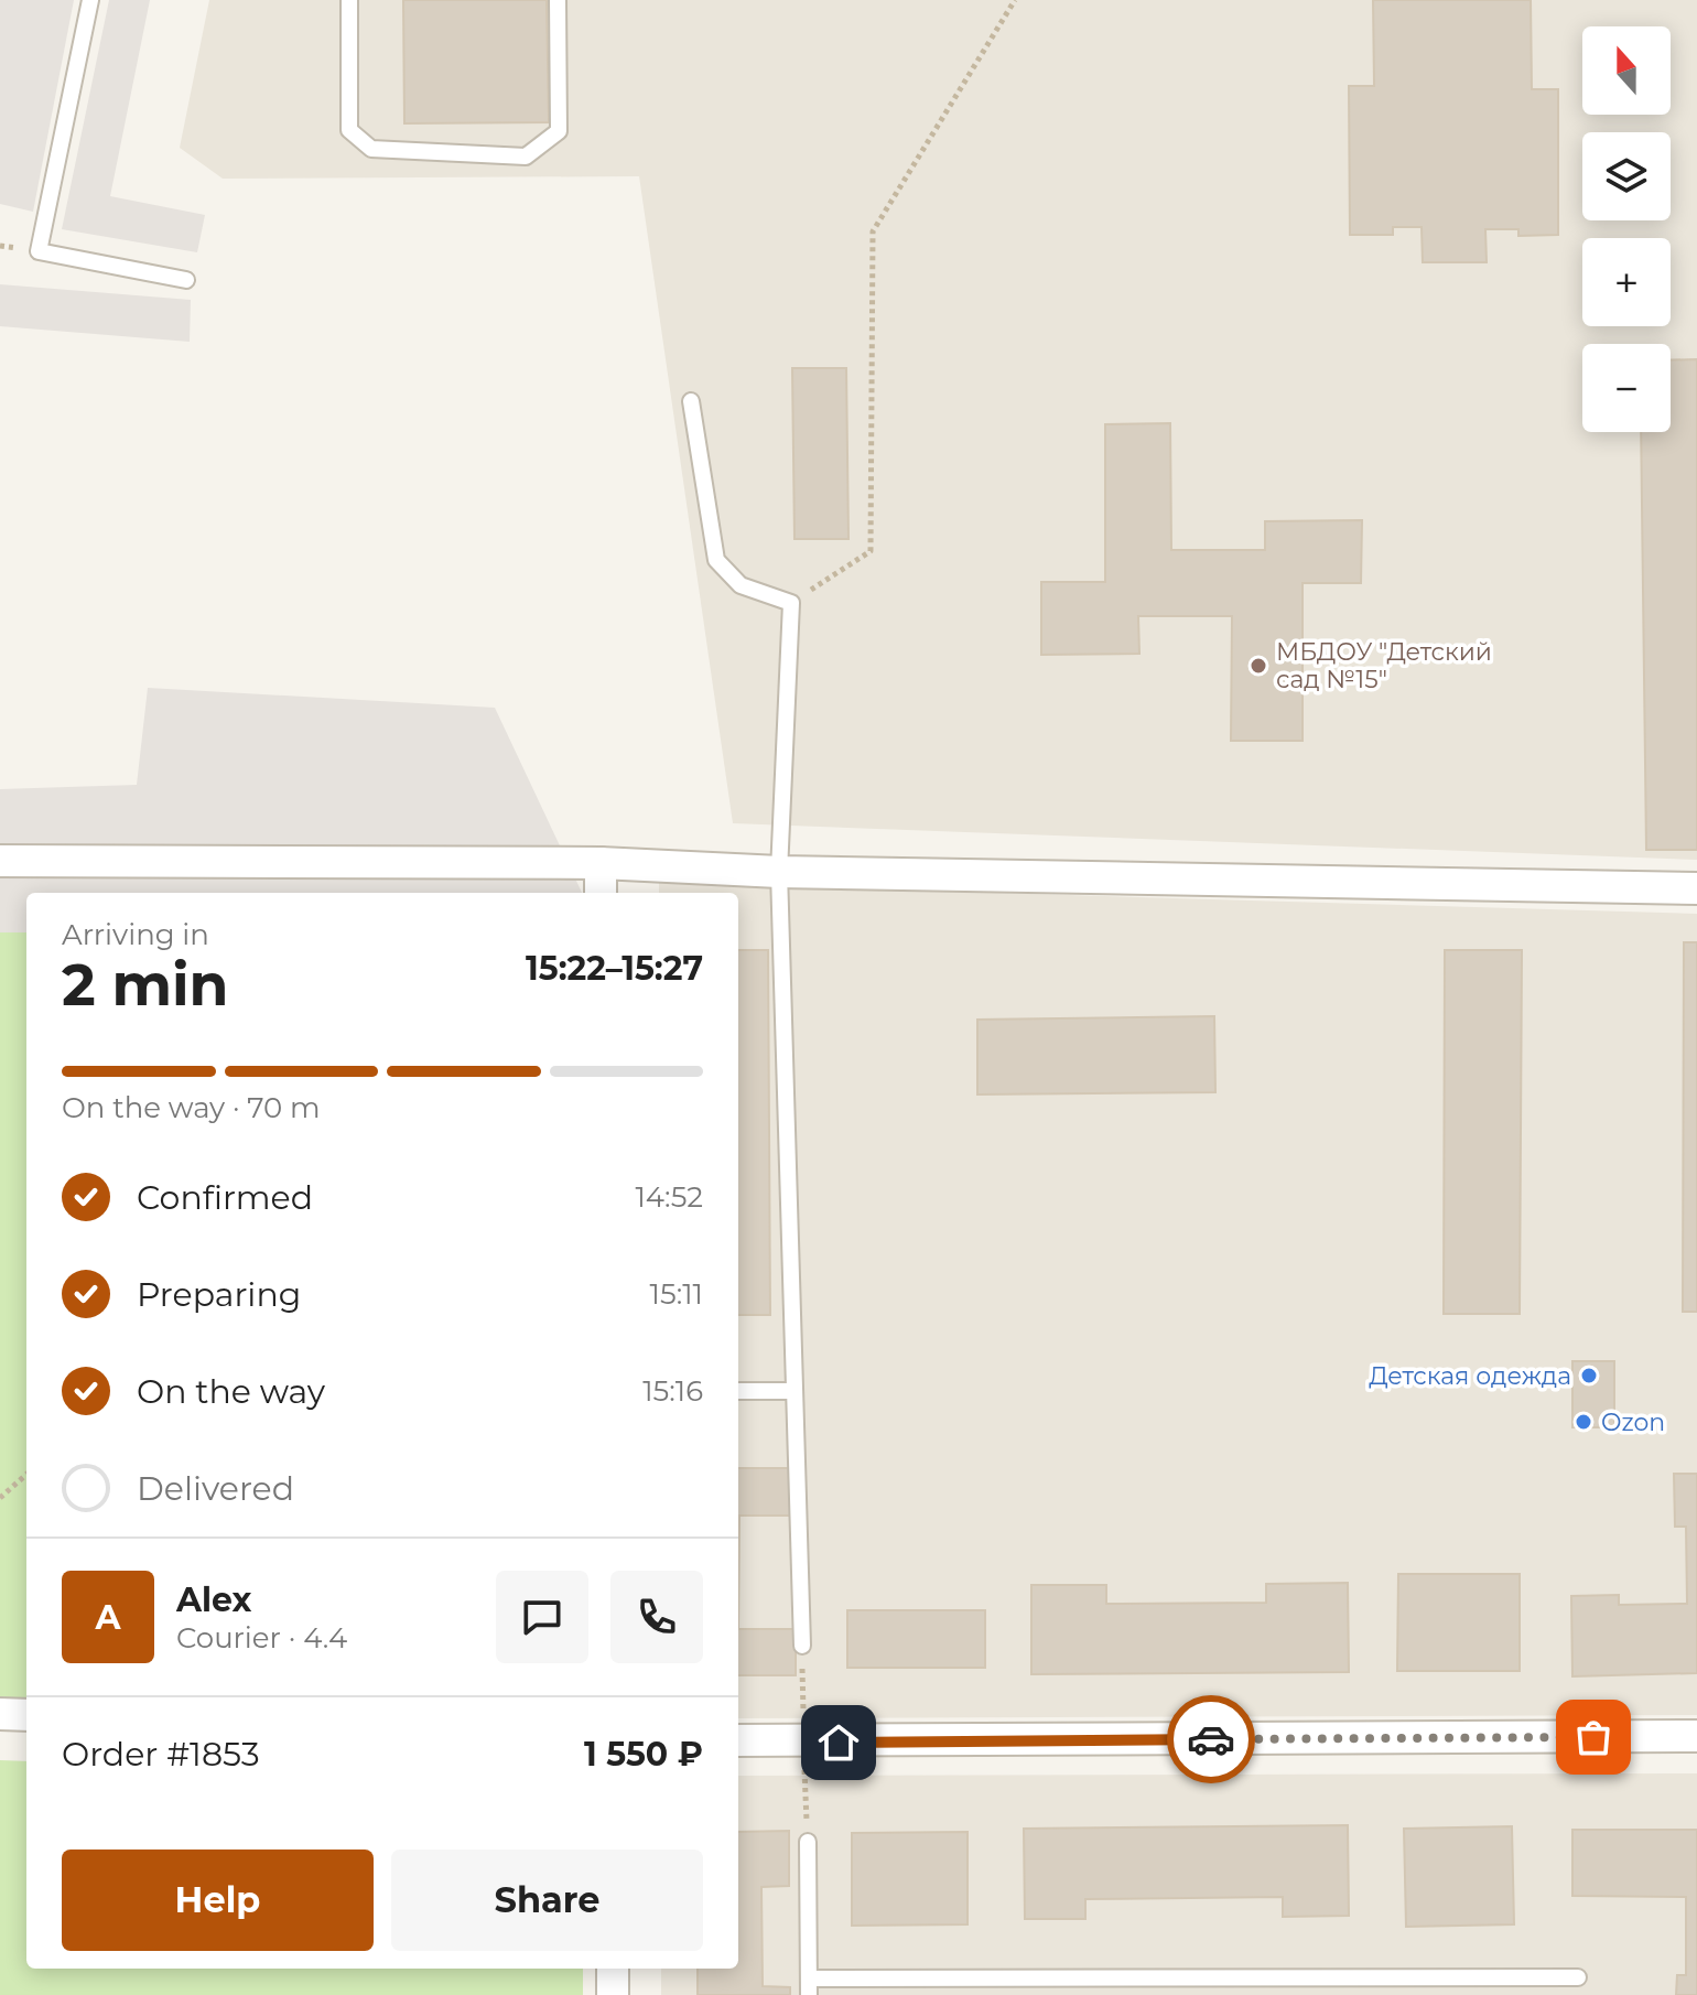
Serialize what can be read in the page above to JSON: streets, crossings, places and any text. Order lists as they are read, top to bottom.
{
  "places": ["МБДОУ \"Детский сад №15\"", "Детская одежда", "Ozon"],
  "north": "top",
  "page": {
    "map_buttons": ["+", "−"],
    "heading": ["2 min", "Arriving in", "15:22–15:27"],
    "panel": [
      "Alex",
      "Courier · 4.4",
      "Order #1853",
      "1 550 ₽"
    ],
    "bar": "On the way · 70 m",
    "list": [
      ["Confirmed", "14:52"],
      ["Preparing", "15:11"],
      ["On the way", "15:16"],
      "Delivered"
    ],
    "round": "A",
    "buttons": ["Help", "Share"]
  }
}
